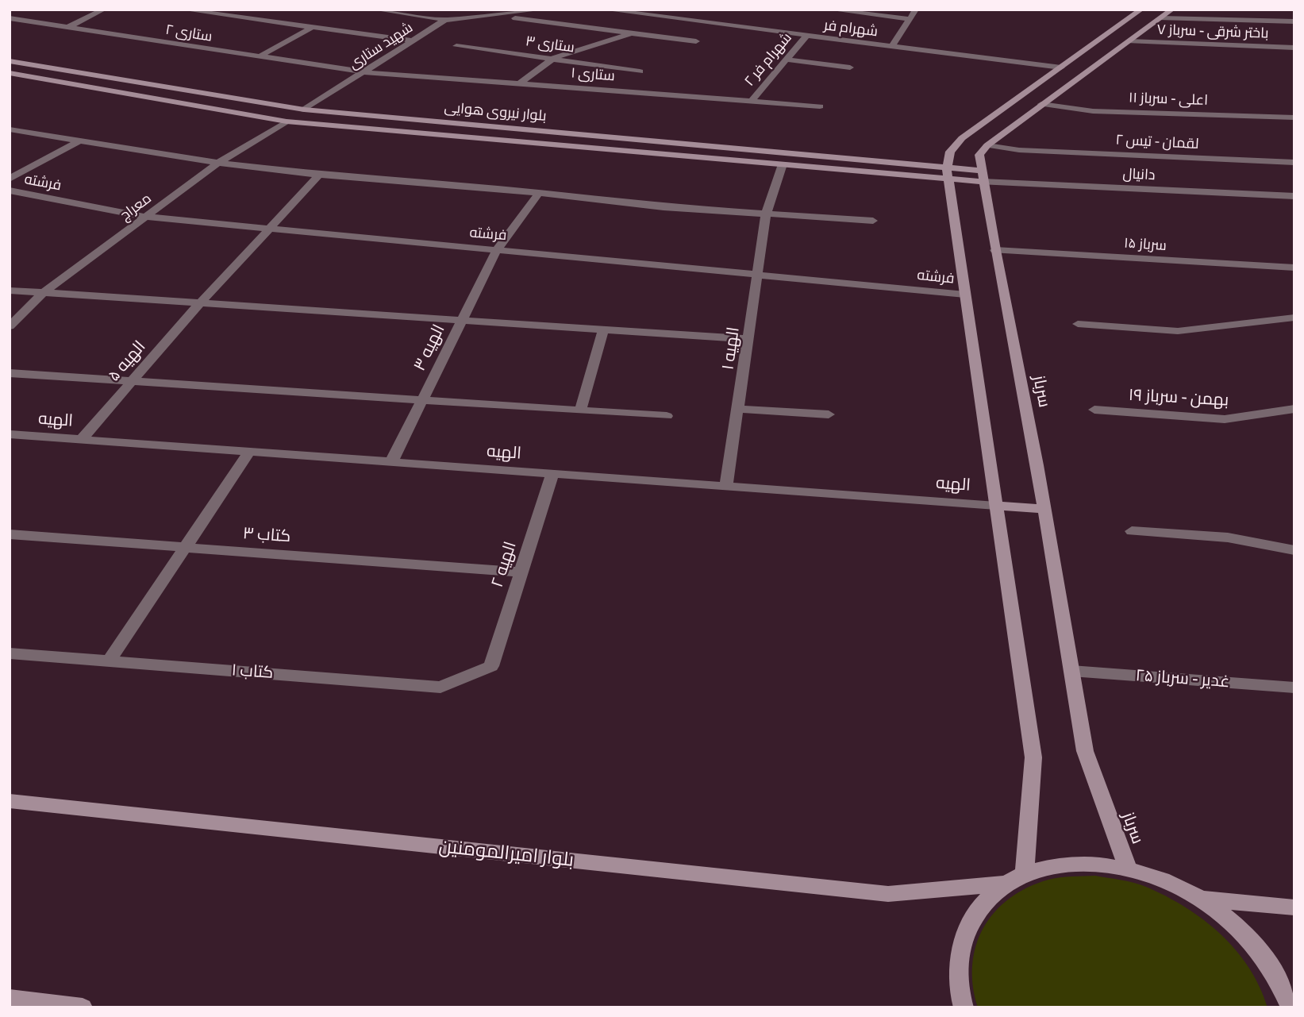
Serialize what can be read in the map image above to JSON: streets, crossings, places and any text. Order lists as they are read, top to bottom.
{
  "streets": {
    "street": [
      "شهرام فر",
      "باختر شرقی - سرباز ۷",
      "ستاری ۲",
      "ستاری ۳",
      "شهید ستاری",
      "شهرام فر ۲",
      "ستاری ۱",
      "اعلی - سرباز ۱۱",
      "بلوار نیروی هوایی",
      "لقمان - تیس ۲",
      "دانیال",
      "فرشته",
      "معراج",
      "سرباز ۱۵",
      "الهیه ۳",
      "الهیه ۱",
      "الهیه ۵",
      "سرباز",
      "بهمن - سرباز ۱۹",
      "الهیه",
      "کتاب ۳",
      "الهیه ۲",
      "کتاب ۱",
      "غدیر - سرباز ۲۵",
      "بلوار امیرالمومنین"
    ]
  },
  "crossings": [
    ["شهرام فر", "شهرام فر ۲"],
    ["ستاری ۲", "شهید ستاری"],
    ["ستاری ۲", "ستاری ۱"],
    ["شهید ستاری", "ستاری ۱"],
    ["شهید ستاری", "بلوار نیروی هوایی"],
    ["شهرام فر ۲", "ستاری ۱"],
    ["بلوار نیروی هوایی", "معراج"],
    ["بلوار نیروی هوایی", "الهیه ۱"],
    ["لقمان - تیس ۲", "سرباز"],
    ["دانیال", "سرباز"],
    ["فرشته", "معراج"],
    ["فرشته", "الهیه ۳"],
    ["فرشته", "الهیه ۱"],
    ["فرشته", "الهیه ۵"],
    ["سرباز ۱۵", "سرباز"],
    ["الهیه ۳", "الهیه"],
    ["الهیه ۱", "الهیه"],
    ["الهیه ۵", "الهیه"],
    ["سرباز", "غدیر - سرباز ۲۵"],
    ["الهیه", "الهیه ۲"],
    ["کتاب ۳", "الهیه ۲"],
    ["الهیه ۲", "کتاب ۱"]
  ]
}
